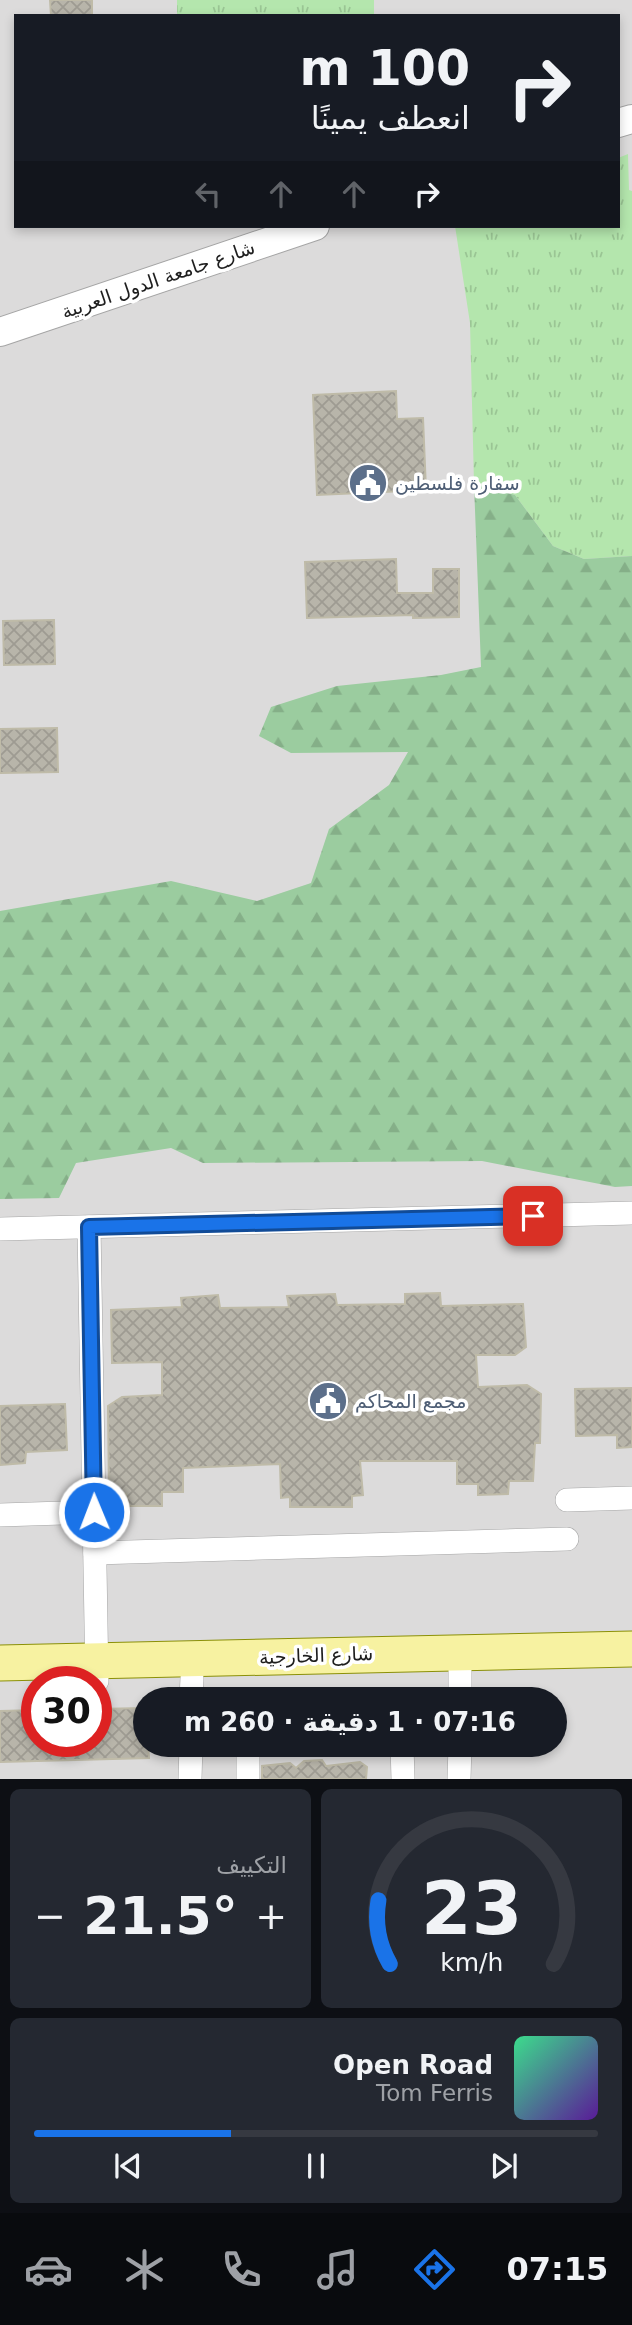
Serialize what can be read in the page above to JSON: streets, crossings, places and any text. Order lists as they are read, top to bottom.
{
  "streets": {
    "main road": ["شارع الخارجية"],
    "street": ["شارع جامعة الدول العربية"]
  },
  "places": {
    "public building": ["سفارة فلسطين", "مجمع المحاكم"]
  },
  "page": {
    "turn": ["100 m", "انعطف يمينًا"],
    "limit": "30",
    "trip": "07:16 · 1 دقيقة · 260 m",
    "tile": "التكييف",
    "heat": ["−", "21.5°", "+"],
    "song": ["Open Road", "Tom Ferris"],
    "tabs": "07:15",
    "gauge": ["23", "km/h"]
  }
}
